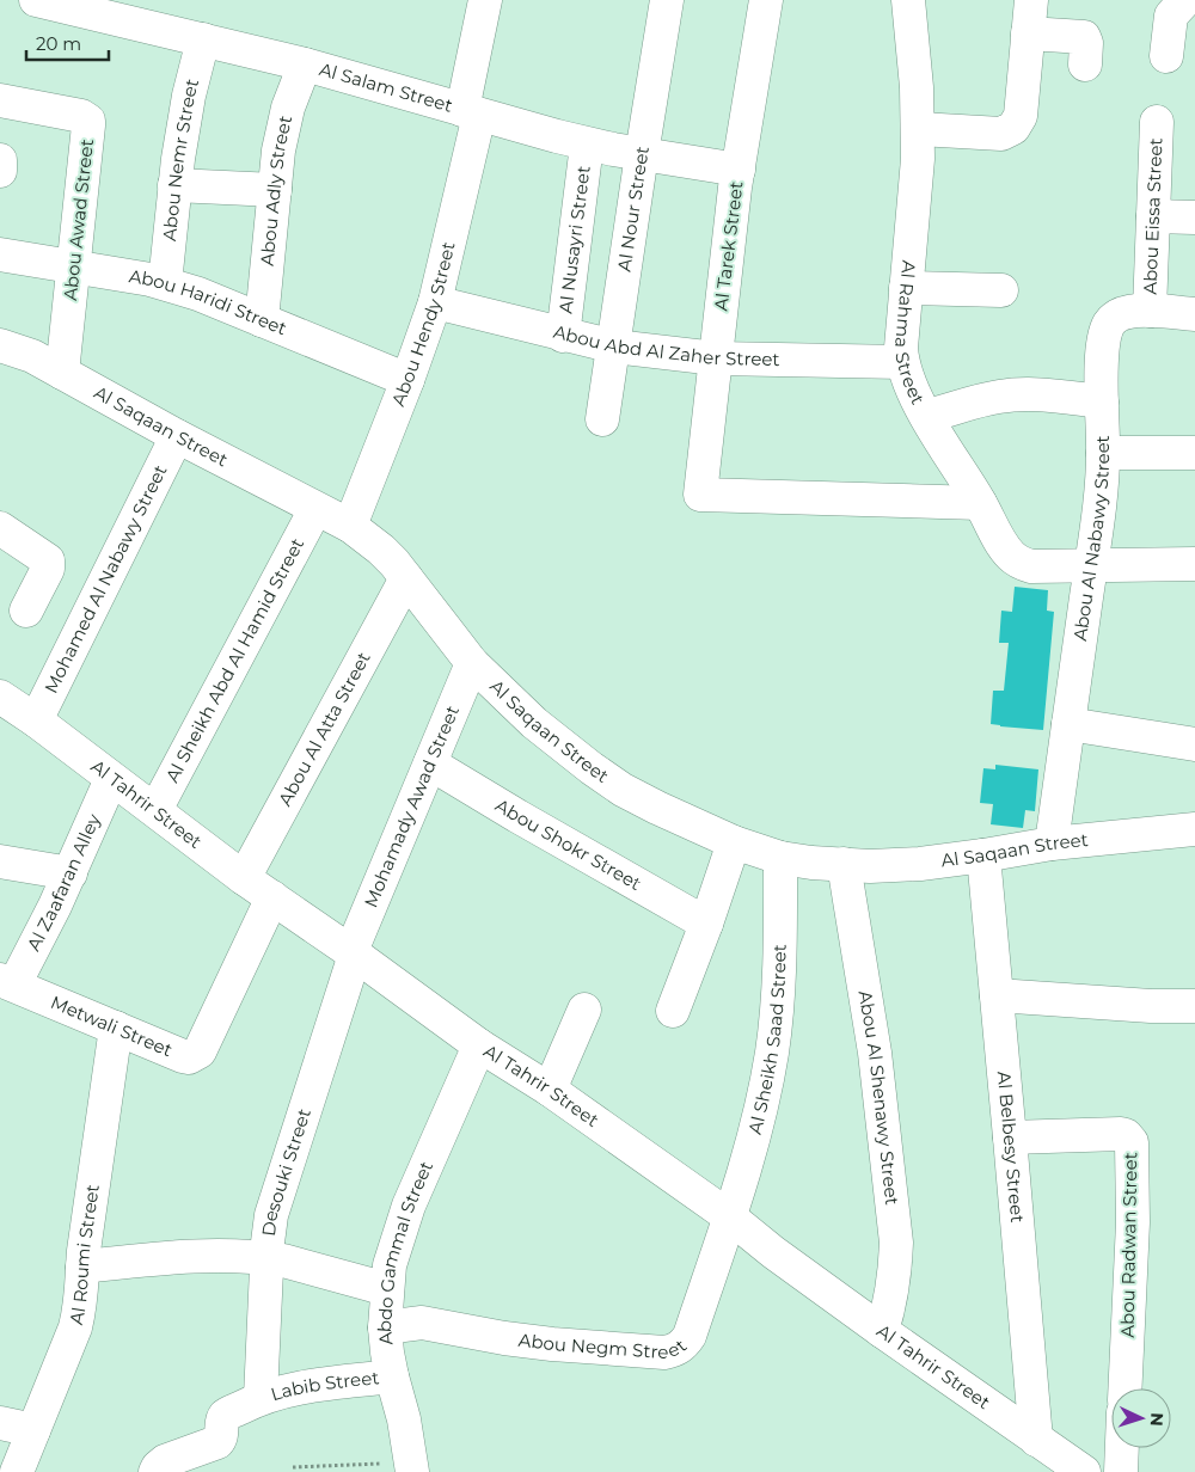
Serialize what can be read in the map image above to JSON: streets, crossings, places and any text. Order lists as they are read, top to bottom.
{
  "streets": {
    "street": [
      "Al Salam Street",
      "Abou Nemr Street",
      "Abou Adly Street",
      "Al Nour Street",
      "Abou Eissa Street",
      "Abou Awad Street",
      "Al Nusayri Street",
      "Al Tarek Street",
      "Abou Haridi Street",
      "Abou Hendy Street",
      "Al Rahma Street",
      "Abou Abd Al Zaher Street",
      "Al Saqaan Street",
      "Abou Al Nabawy Street",
      "Mohamed Al Nabawy Street",
      "Al Sheikh Abd Al Hamid Street",
      "Abou Al Atta Street",
      "Al Tahrir Street",
      "Mohamady Awad Street",
      "Abou Shokr Street",
      "Al Zaafaran Alley",
      "Metwali Street",
      "Al Sheikh Saad Street",
      "Abou Al Shenawy Street",
      "Al Belbesy Street",
      "Desouki Street",
      "Abou Radwan Street",
      "Al Roumi Street",
      "Abdo Gammal Street",
      "Abou Negm Street",
      "Labib Street"
    ]
  },
  "crossings": [
    ["Al Salam Street", "Abou Nemr Street"],
    ["Al Salam Street", "Abou Adly Street"],
    ["Al Salam Street", "Al Nour Street"],
    ["Al Salam Street", "Al Nusayri Street"],
    ["Al Salam Street", "Al Tarek Street"],
    ["Al Salam Street", "Abou Hendy Street"],
    ["Abou Nemr Street", "Abou Haridi Street"],
    ["Abou Adly Street", "Abou Haridi Street"],
    ["Al Nour Street", "Abou Abd Al Zaher Street"],
    ["Abou Eissa Street", "Abou Al Nabawy Street"],
    ["Abou Awad Street", "Abou Haridi Street"],
    ["Abou Awad Street", "Al Saqaan Street"],
    ["Al Nusayri Street", "Abou Abd Al Zaher Street"],
    ["Al Tarek Street", "Al Rahma Street"],
    ["Al Tarek Street", "Abou Abd Al Zaher Street"],
    ["Abou Haridi Street", "Abou Hendy Street"],
    ["Abou Hendy Street", "Abou Abd Al Zaher Street"],
    ["Abou Hendy Street", "Al Saqaan Street"],
    ["Al Rahma Street", "Abou Abd Al Zaher Street"],
    ["Al Rahma Street", "Abou Al Nabawy Street"],
    ["Al Saqaan Street", "Abou Al Nabawy Street"],
    ["Al Saqaan Street", "Mohamed Al Nabawy Street"],
    ["Al Saqaan Street", "Al Sheikh Abd Al Hamid Street"],
    ["Al Saqaan Street", "Abou Al Atta Street"],
    ["Al Saqaan Street", "Mohamady Awad Street"],
    ["Al Saqaan Street", "Al Sheikh Saad Street"],
    ["Al Saqaan Street", "Abou Al Shenawy Street"],
    ["Al Saqaan Street", "Al Belbesy Street"],
    ["Mohamed Al Nabawy Street", "Al Tahrir Street"],
    ["Al Sheikh Abd Al Hamid Street", "Al Tahrir Street"],
    ["Abou Al Atta Street", "Al Tahrir Street"],
    ["Al Tahrir Street", "Mohamady Awad Street"],
    ["Al Tahrir Street", "Al Zaafaran Alley"],
    ["Al Tahrir Street", "Metwali Street"],
    ["Al Tahrir Street", "Al Sheikh Saad Street"],
    ["Al Tahrir Street", "Abou Al Shenawy Street"],
    ["Al Tahrir Street", "Al Belbesy Street"],
    ["Al Tahrir Street", "Desouki Street"],
    ["Al Tahrir Street", "Abdo Gammal Street"],
    ["Al Tahrir Street", "Abou Negm Street"],
    ["Mohamady Awad Street", "Abou Shokr Street"],
    ["Mohamady Awad Street", "Desouki Street"],
    ["Al Zaafaran Alley", "Metwali Street"],
    ["Metwali Street", "Al Roumi Street"],
    ["Al Sheikh Saad Street", "Abou Negm Street"],
    ["Al Belbesy Street", "Abou Radwan Street"],
    ["Desouki Street", "Labib Street"],
    ["Abdo Gammal Street", "Abou Negm Street"],
    ["Abdo Gammal Street", "Labib Street"]
  ],
  "scale_bar": "20 m",
  "north": "right"
}
